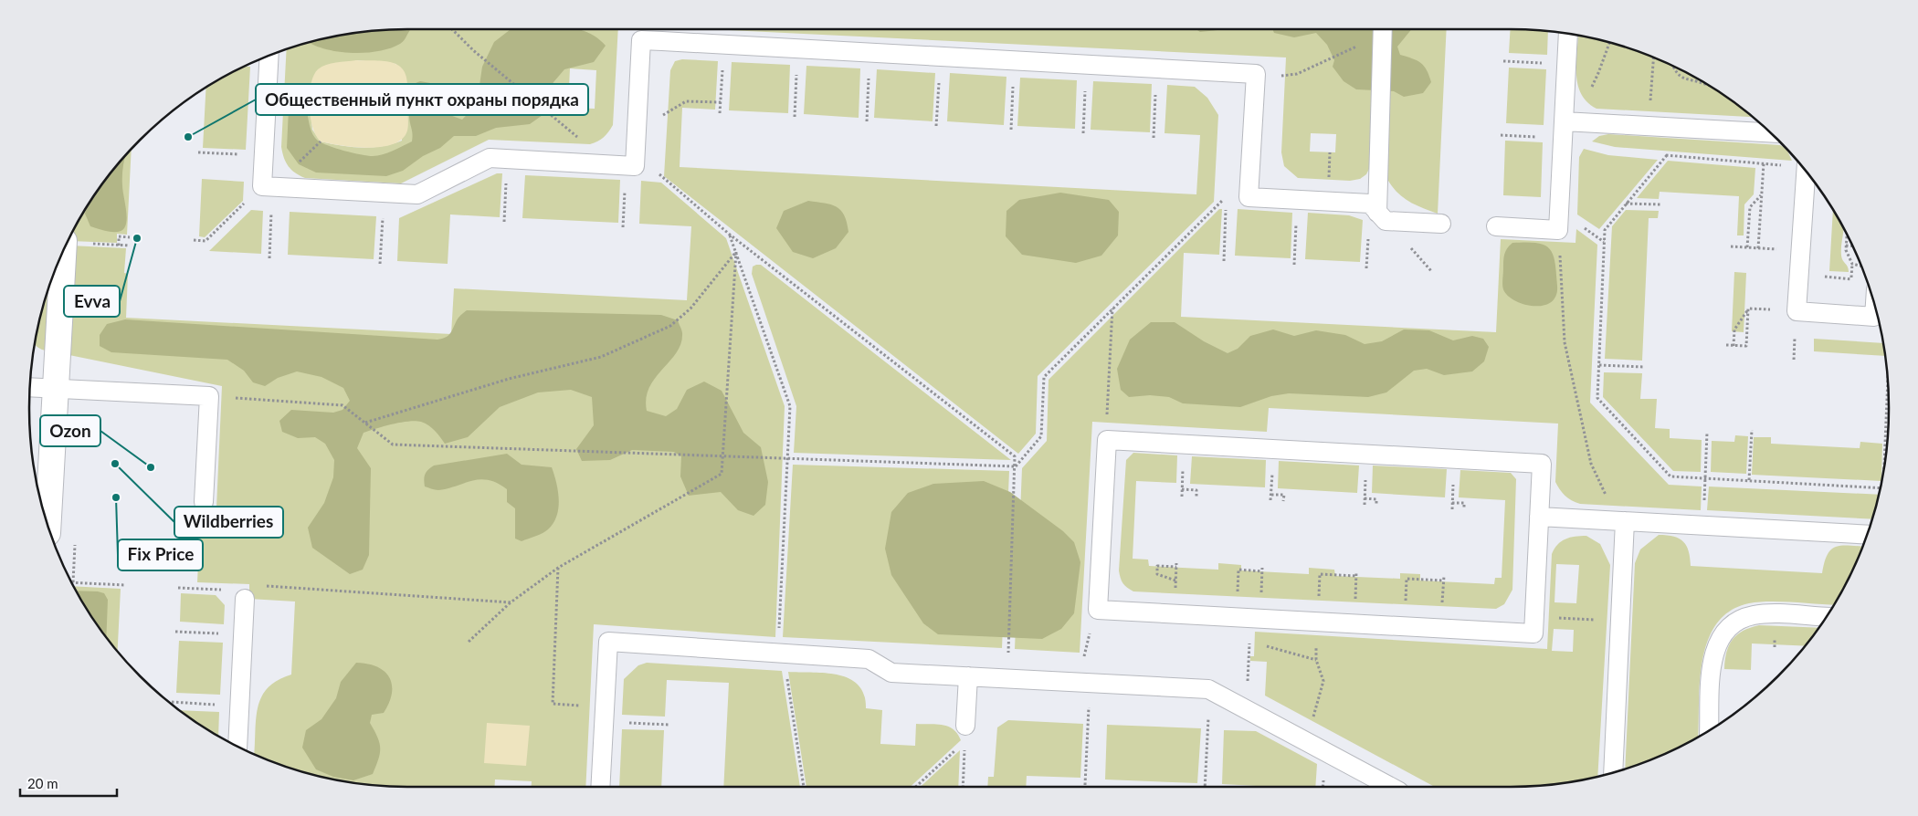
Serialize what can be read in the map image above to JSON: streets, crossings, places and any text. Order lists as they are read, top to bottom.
{
  "places": [
    "Общественный пункт охраны порядка",
    "Evva",
    "Wildberries",
    "Ozon",
    "Fix Price"
  ],
  "scale_bar": "20 m"
}
